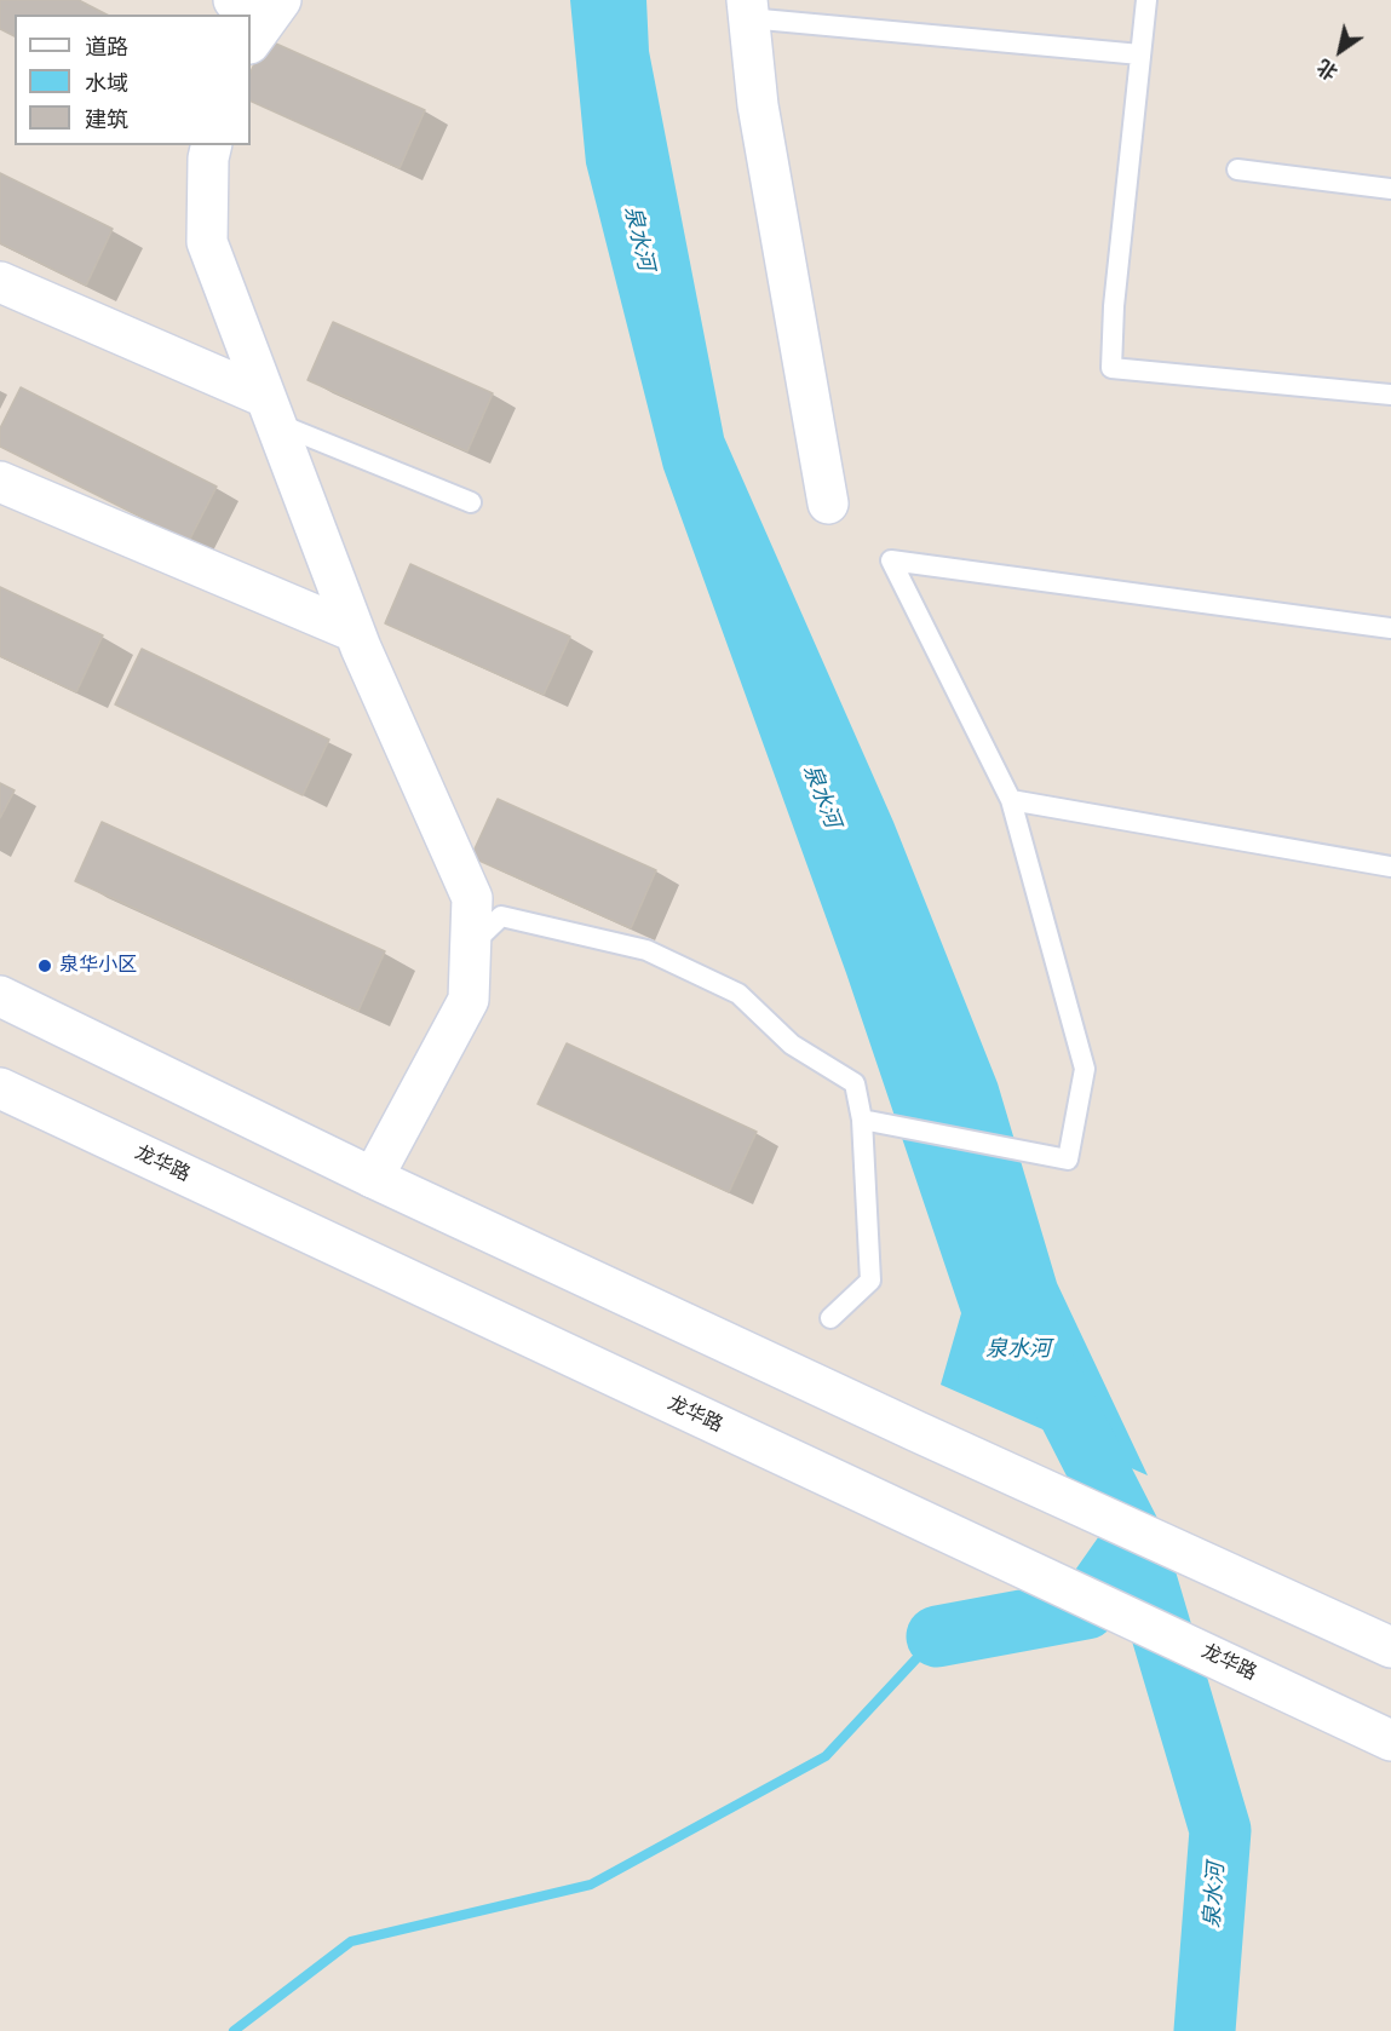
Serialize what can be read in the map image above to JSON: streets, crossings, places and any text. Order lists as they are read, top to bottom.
{
  "streets": {
    "street": ["龙华路"]
  },
  "water": ["泉水河"],
  "places": ["泉华小区"],
  "legend": ["道路", "水域", "建筑"],
  "north": "bottom left"
}
